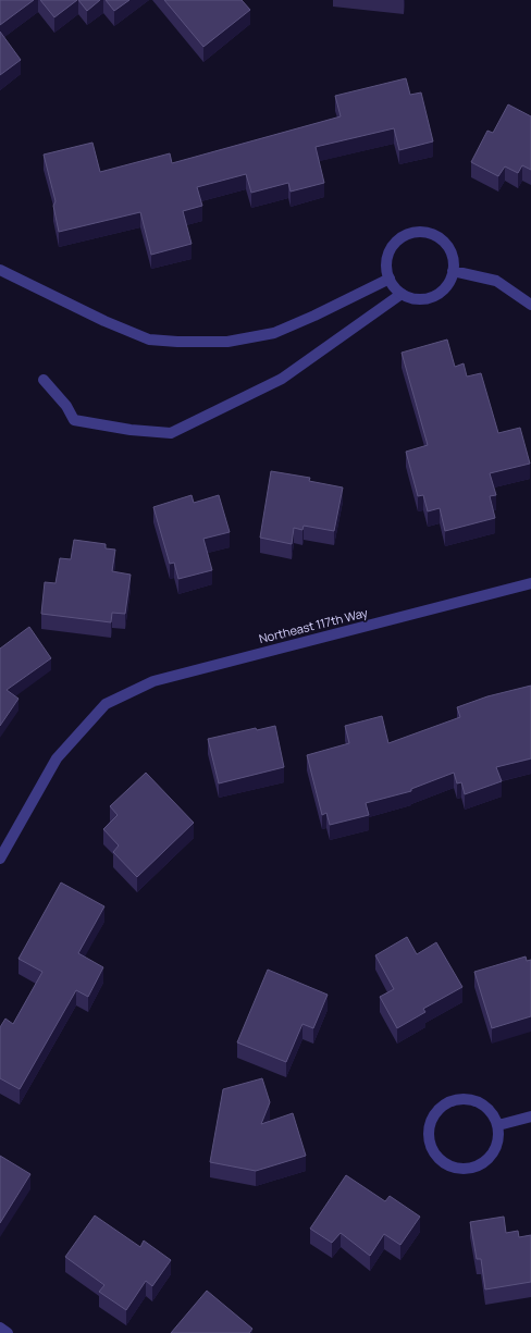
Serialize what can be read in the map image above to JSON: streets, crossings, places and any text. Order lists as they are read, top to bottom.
{
  "streets": {
    "street": ["Northeast 117th Way"]
  }
}
